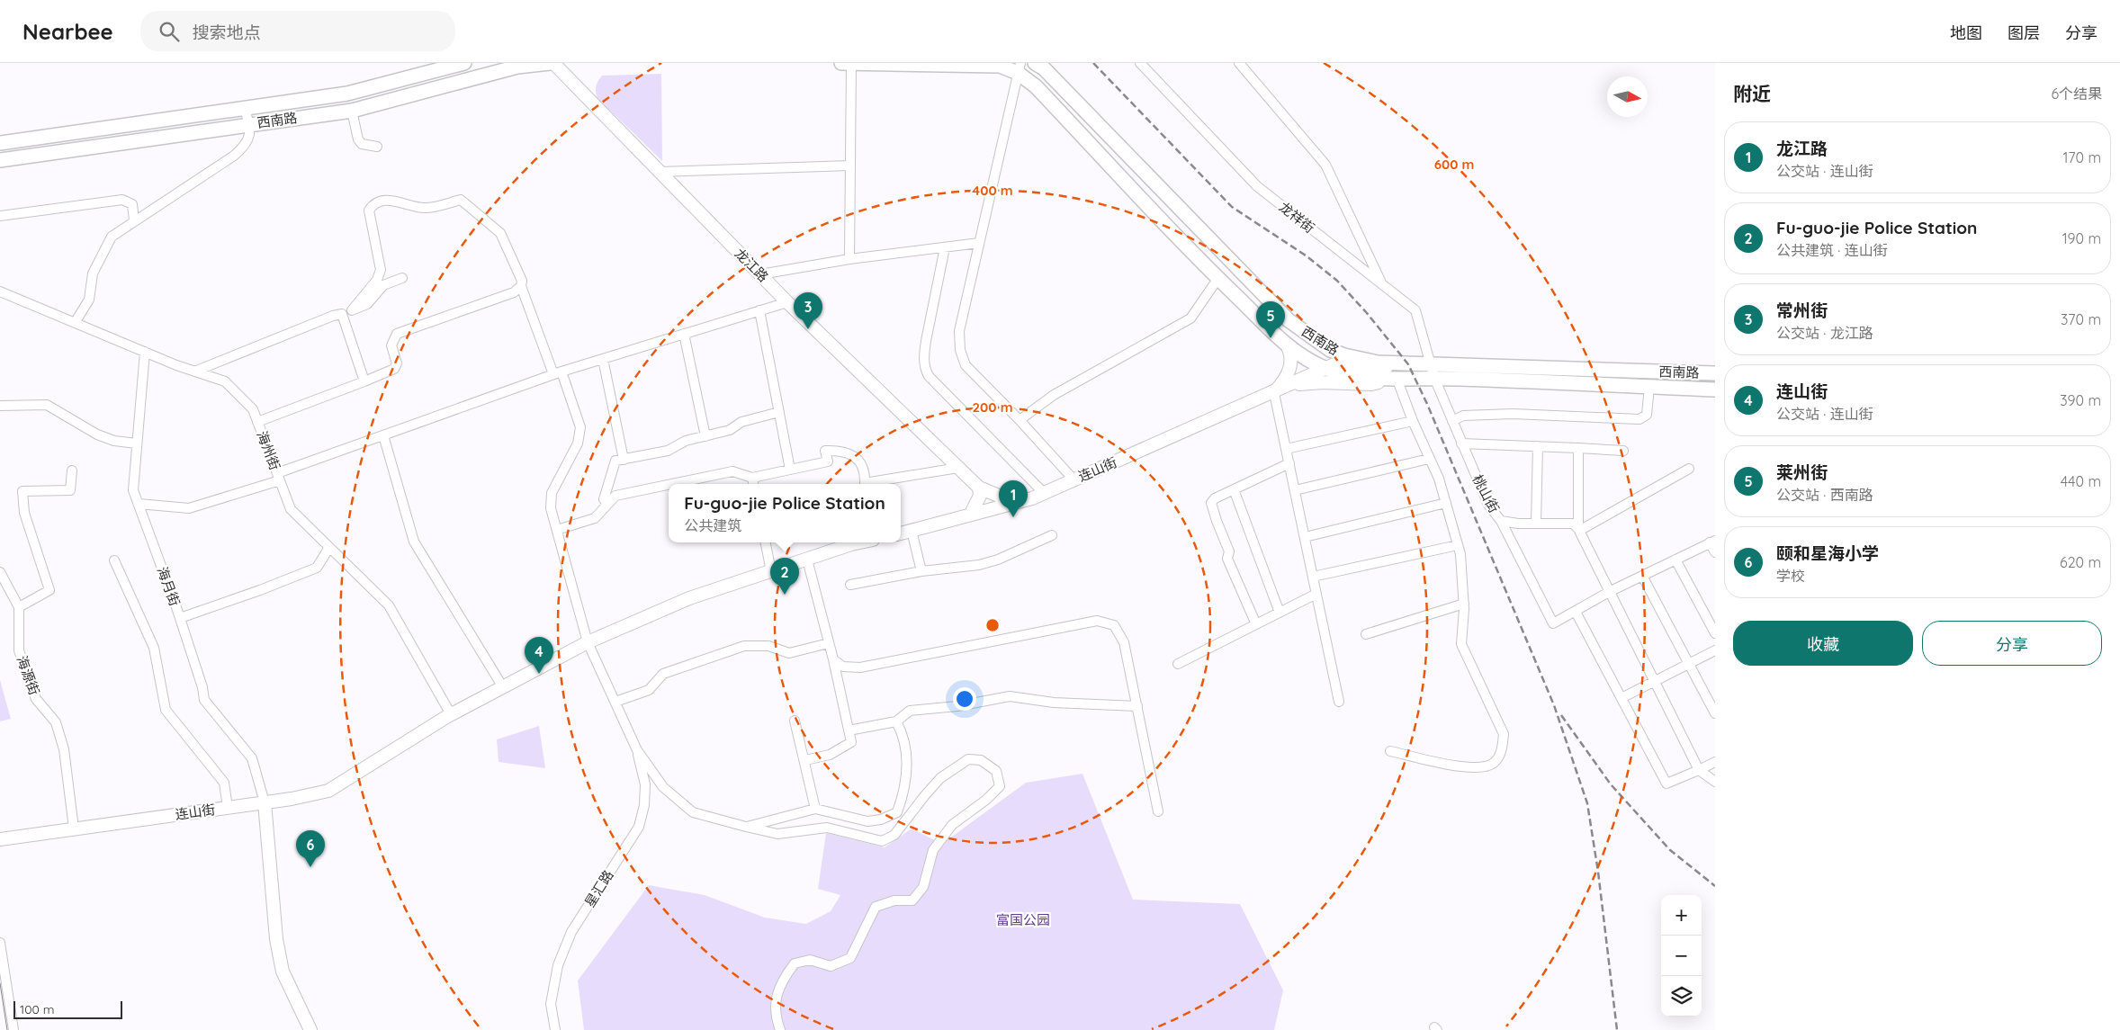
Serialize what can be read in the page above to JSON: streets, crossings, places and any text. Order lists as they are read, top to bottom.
{
  "streets": {
    "main road": ["西南路"],
    "street": [
      "龙祥街",
      "龙江路",
      "海州街",
      "连山街",
      "桃山街",
      "海月街",
      "海源街",
      "星汇路"
    ]
  },
  "crossings": [
    ["西南路", "龙祥街"],
    ["西南路", "龙江路"],
    ["西南路", "连山街"],
    ["西南路", "桃山街"],
    ["龙祥街", "桃山街"],
    ["龙江路", "连山街"],
    ["海州街", "连山街"],
    ["海州街", "海月街"],
    ["连山街", "海月街"],
    ["连山街", "海源街"]
  ],
  "parks": ["富国公园"],
  "scale_bar": "100 m",
  "north": "right",
  "page": {
    "header": "Nearbee",
    "search": "搜索地点",
    "nav": ["地图", "图层", "分享"],
    "heading": ["附近", "6个结果"],
    "list": [
      {
        "mark": "1",
        "name": "龙江路",
        "note": "公交站 · 连山街",
        "value": "170 m"
      },
      {
        "mark": "2",
        "name": "Fu-guo-jie Police Station",
        "note": "公共建筑 · 连山街",
        "value": "190 m"
      },
      {
        "mark": "3",
        "name": "常州街",
        "note": "公交站 · 龙江路",
        "value": "370 m"
      },
      {
        "mark": "4",
        "name": "连山街",
        "note": "公交站 · 连山街",
        "value": "390 m"
      },
      {
        "mark": "5",
        "name": "莱州街",
        "note": "公交站 · 西南路",
        "value": "440 m"
      },
      {
        "mark": "6",
        "name": "颐和星海小学",
        "note": "学校",
        "value": "620 m"
      }
    ],
    "pins": [
      "3",
      "5",
      "1",
      "2",
      "4",
      "6"
    ],
    "popup": ["Fu-guo-jie Police Station", "公共建筑"],
    "buttons": ["收藏", "分享"],
    "map_buttons": ["+", "−"],
    "scale": "100 m"
  },
  "rings": ["600 m", "400 m", "200 m"]
}
